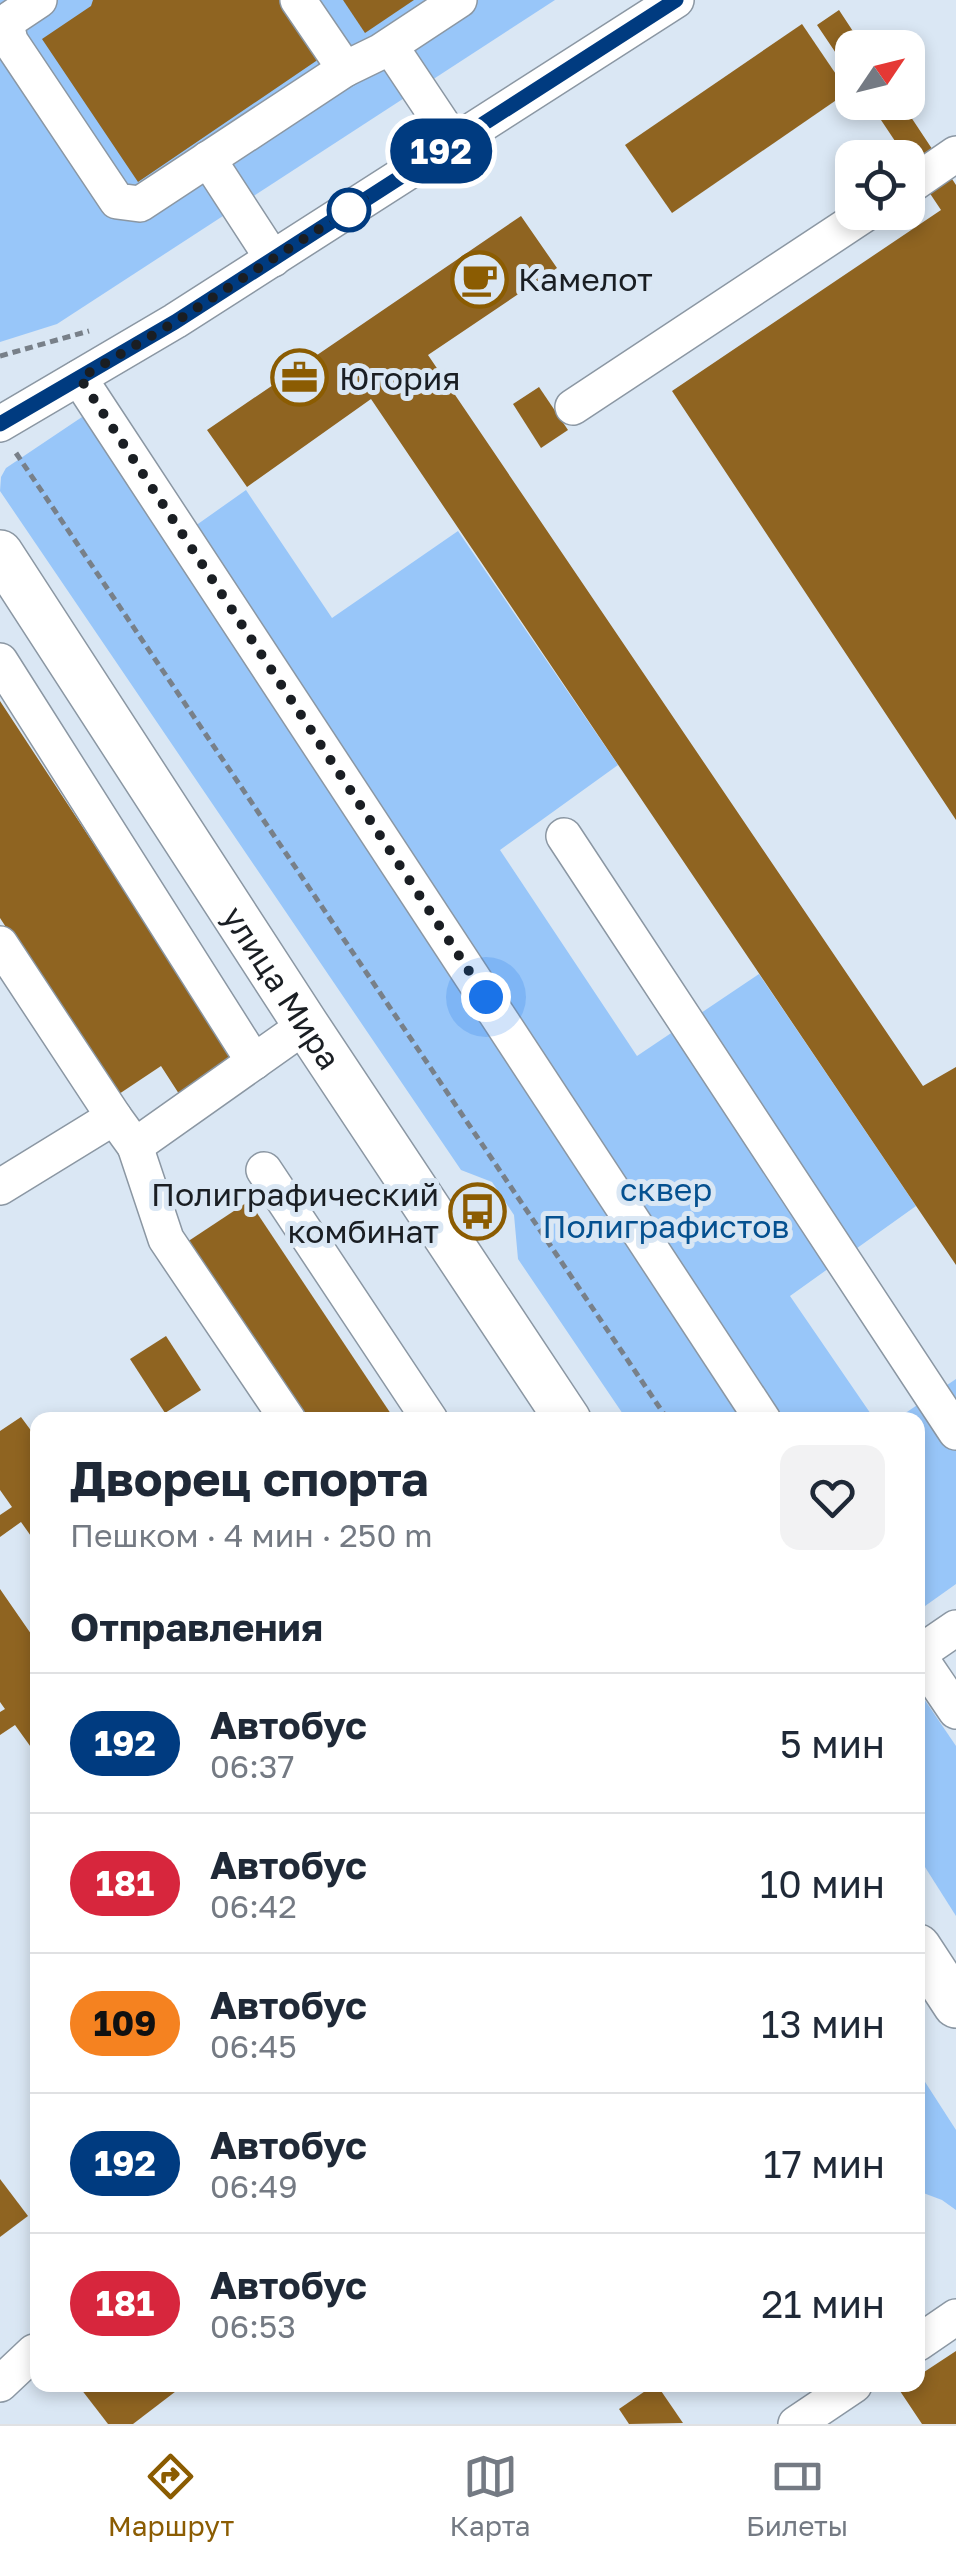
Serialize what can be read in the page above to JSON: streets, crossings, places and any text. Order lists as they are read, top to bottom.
{
  "streets": {
    "main road": ["улица Мира"]
  },
  "parks": ["сквер Полиграфистов"],
  "places": {
    "cafe": ["Камелот"],
    "office": ["Югория"],
    "bus stop": ["Полиграфический комбинат"]
  },
  "lines": ["bus line 192"],
  "north": "top right",
  "page": {
    "on_map": "192",
    "heading": [
      ["Дворец спорта", "Пешком · 4 мин · 250 m"],
      "Отправления"
    ],
    "list": [
      {
        "mark": "192",
        "name": "Автобус",
        "note": "06:37",
        "value": "5 мин"
      },
      {
        "mark": "181",
        "name": "Автобус",
        "note": "06:42",
        "value": "10 мин"
      },
      {
        "mark": "109",
        "name": "Автобус",
        "note": "06:45",
        "value": "13 мин"
      },
      {
        "mark": "192",
        "name": "Автобус",
        "note": "06:49",
        "value": "17 мин"
      },
      {
        "mark": "181",
        "name": "Автобус",
        "note": "06:53",
        "value": "21 мин"
      }
    ],
    "tabs": ["Маршрут", "Карта", "Билеты"]
  }
}
